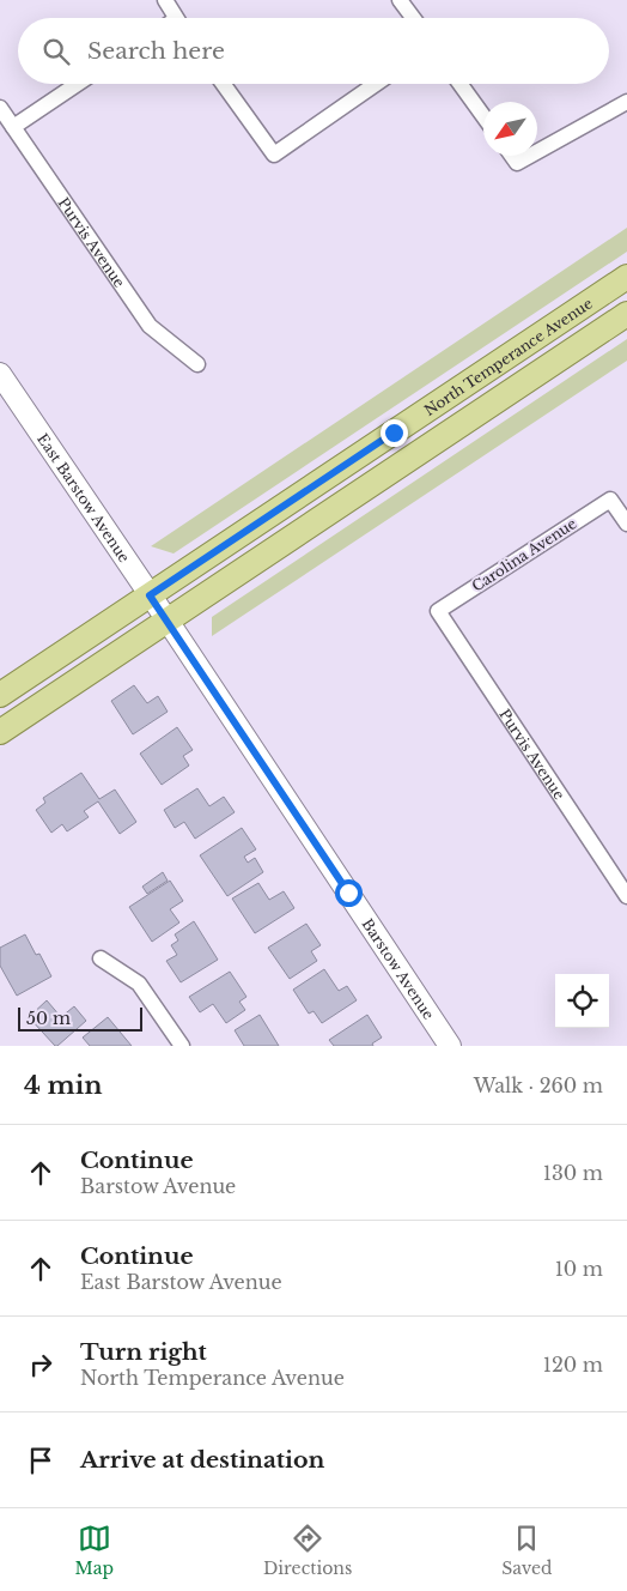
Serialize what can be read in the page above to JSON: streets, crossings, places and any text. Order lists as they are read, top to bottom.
{
  "streets": {
    "main road": ["North Temperance Avenue"],
    "street": [
      "Purvis Avenue",
      "East Barstow Avenue",
      "Carolina Avenue",
      "Barstow Avenue"
    ]
  },
  "crossings": [
    ["Purvis Avenue", "Carolina Avenue"],
    ["North Temperance Avenue", "East Barstow Avenue"],
    ["North Temperance Avenue", "Barstow Avenue"],
    ["East Barstow Avenue", "Barstow Avenue"]
  ],
  "scale_bar": "50 m",
  "north": "bottom left",
  "page": {
    "search": "Search here",
    "scale": "50 m",
    "heading": ["4 min", "Walk · 260 m"],
    "list": [
      ["Continue", "Barstow Avenue", "130 m"],
      ["Continue", "East Barstow Avenue", "10 m"],
      ["Turn right", "North Temperance Avenue", "120 m"],
      "Arrive at destination"
    ],
    "nav": ["Map", "Directions", "Saved"]
  }
}
